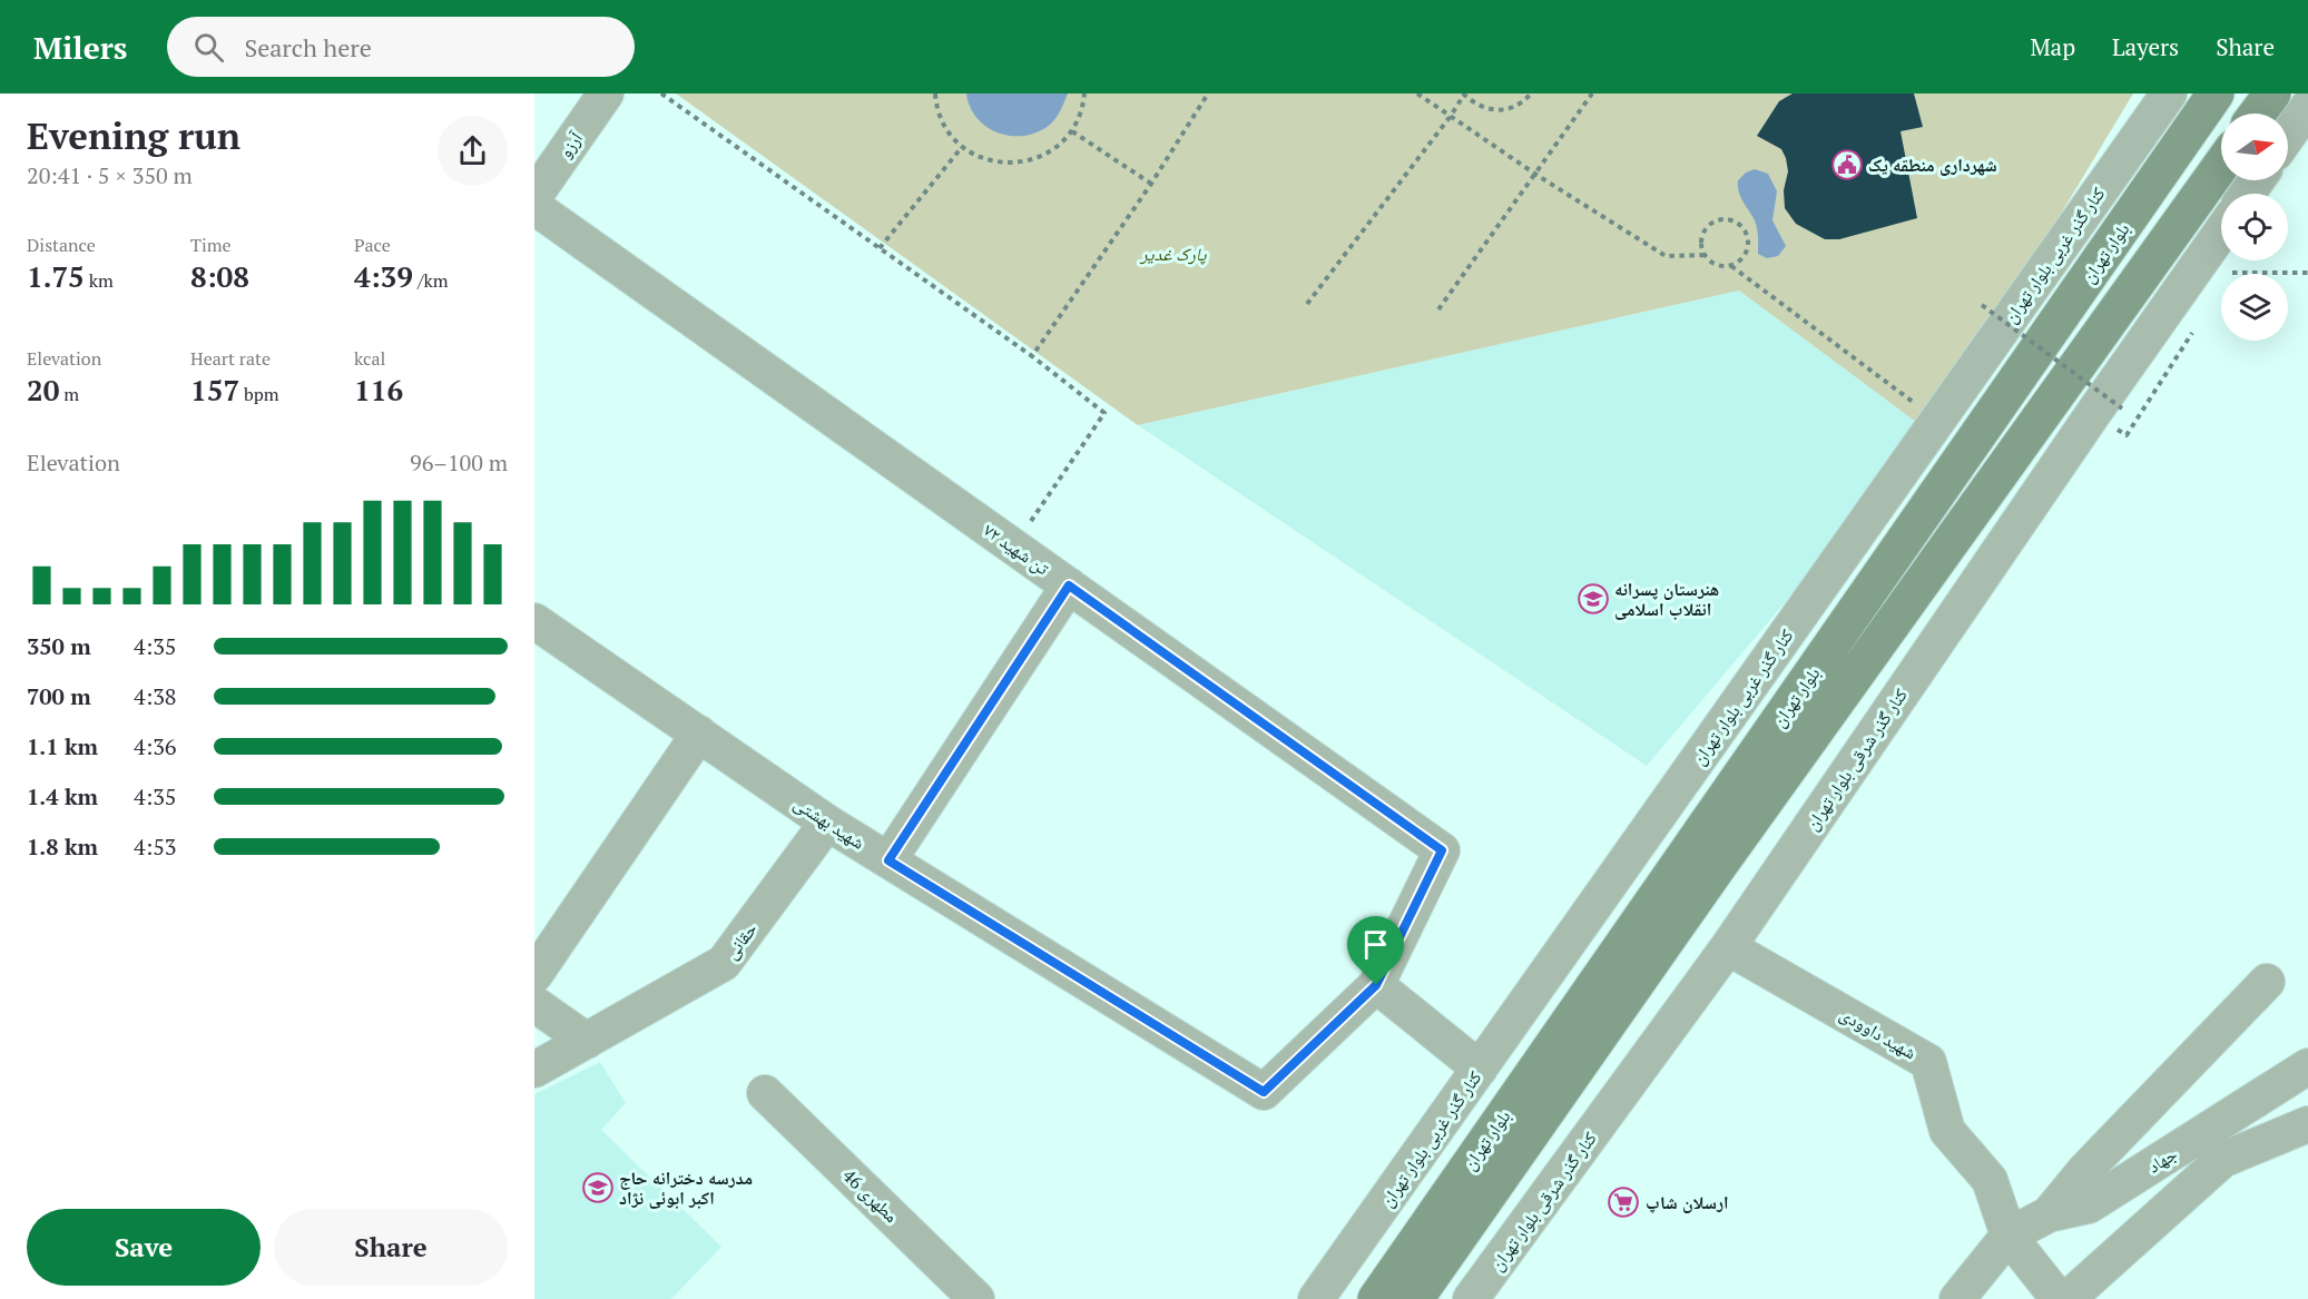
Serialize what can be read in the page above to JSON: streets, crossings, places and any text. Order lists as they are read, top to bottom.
{
  "streets": {
    "main road": ["بلوار تهران"],
    "street": [
      "آرزو",
      "کنار گذر غربی بلوار تهران",
      "۷۲ تن شهید",
      "کنار گذر شرقی بلوار تهران",
      "شهید بهشتی",
      "حقانی",
      "شهید داوودی",
      "جهاد",
      "مطهری 46"
    ]
  },
  "crossings": [
    ["۷۲ تن شهید", "شهید بهشتی"],
    ["کنار گذر شرقی بلوار تهران", "شهید داوودی"],
    ["شهید بهشتی", "حقانی"],
    ["شهید داوودی", "جهاد"]
  ],
  "parks": ["پارک غدیر"],
  "places": {
    "public building": ["شهرداری منطقه یک"],
    "school or university": ["هنرستان پسرانه انقلاب اسلامی", "مدرسه دخترانه حاج اکبر ابوئی نژاد"],
    "supermarket": ["ارسلان شاپ"]
  },
  "north": "right",
  "page": {
    "header": "Milers",
    "search": "Search here",
    "nav": ["Map", "Layers", "Share"],
    "heading": ["Evening run", "20:41 · 5 × 350 m"],
    "stats": [
      ["Distance", "1.75 km"],
      ["Time", "8:08"],
      ["Pace", "4:39 /km"],
      ["Elevation", "20 m"],
      ["Heart rate", "157 bpm"],
      ["kcal", "116"]
    ],
    "chart": ["Elevation", "96–100 m"],
    "list": [
      {
        "name": "350 m",
        "note": "4:35"
      },
      {
        "name": "700 m",
        "note": "4:38"
      },
      {
        "name": "1.1 km",
        "note": "4:36"
      },
      {
        "name": "1.4 km",
        "note": "4:35"
      },
      {
        "name": "1.8 km",
        "note": "4:53"
      }
    ],
    "buttons": ["Save", "Share"]
  }
}
